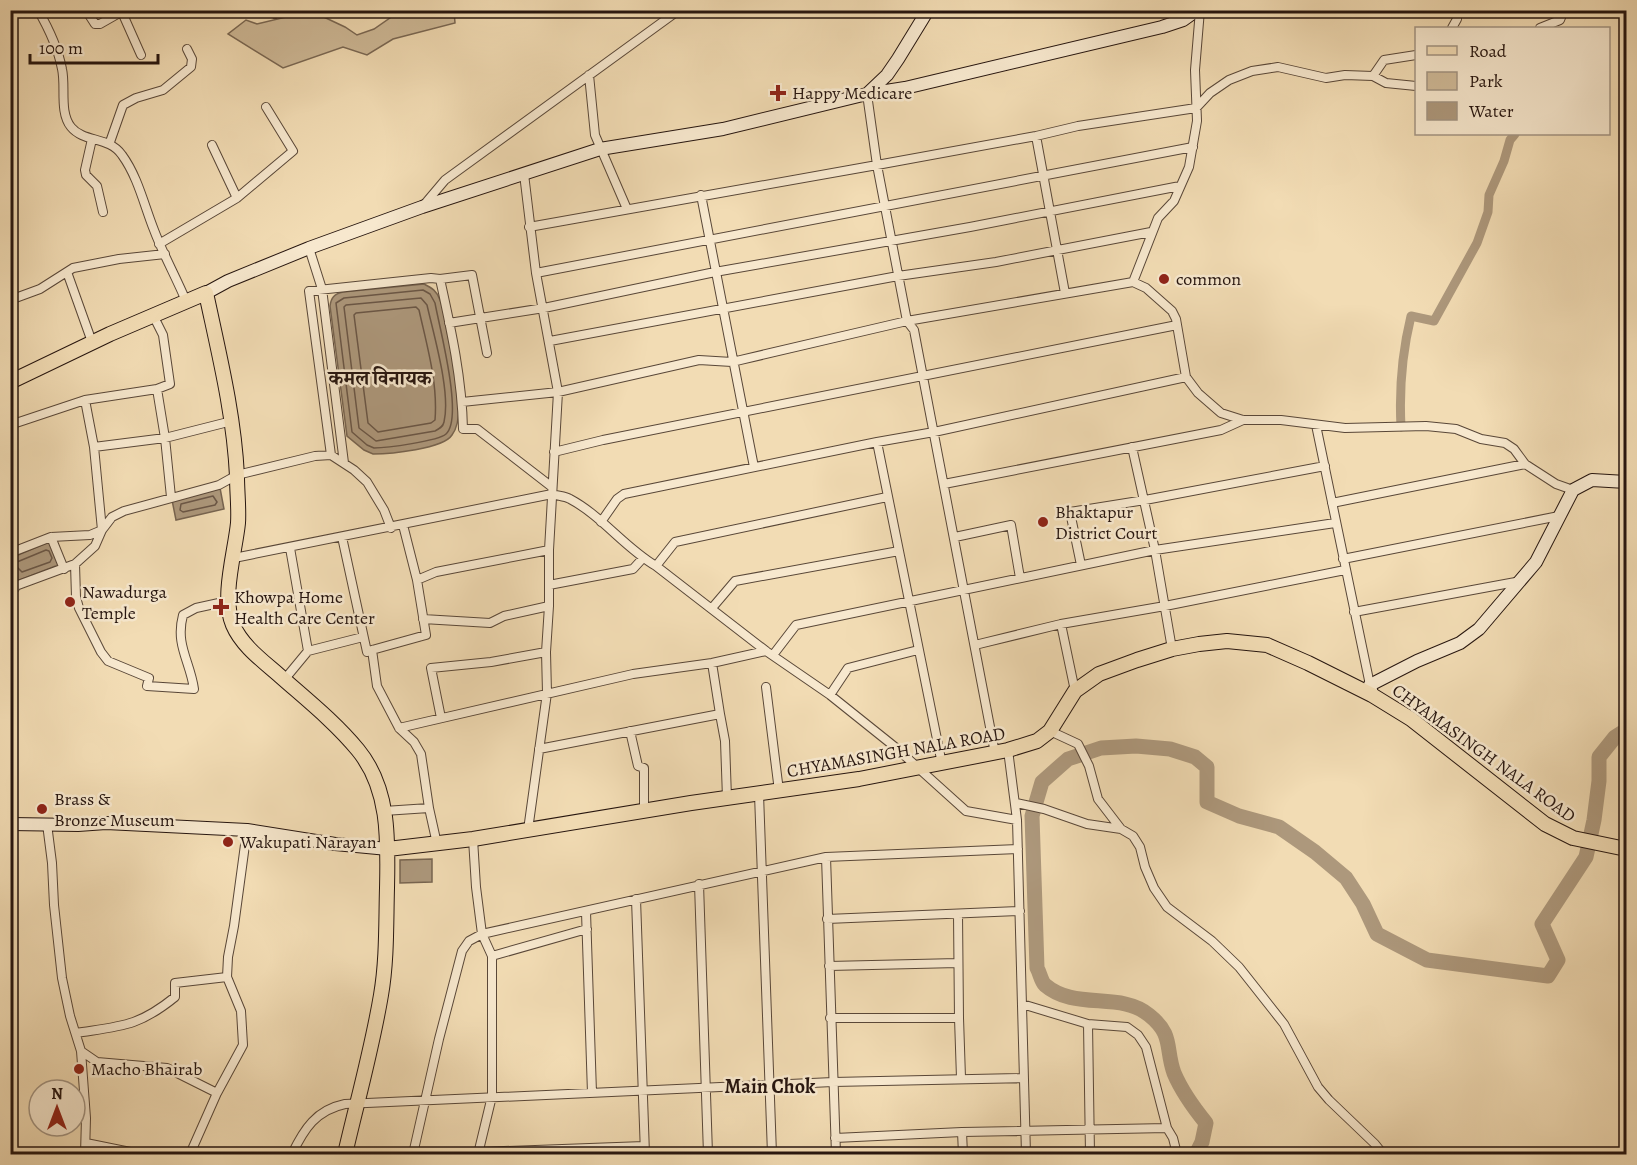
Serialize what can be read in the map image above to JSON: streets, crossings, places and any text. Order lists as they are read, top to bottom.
{
  "streets": {
    "main road": ["CHYAMASINGH NALA ROAD"]
  },
  "districts": ["कमल विनायक", "Main Chok"],
  "places": {
    "health": ["Happy Medicare", "Khowpa Home Health Care Center"],
    "other": [
      "common",
      "Bhaktapur District Court",
      "Nawadurga Temple",
      "Brass & Bronze Museum",
      "Wakupati Narayan",
      "Macho Bhairab"
    ]
  },
  "legend": ["Road", "Park", "Water"],
  "scale_bar": "100 m",
  "north": "top"
}
